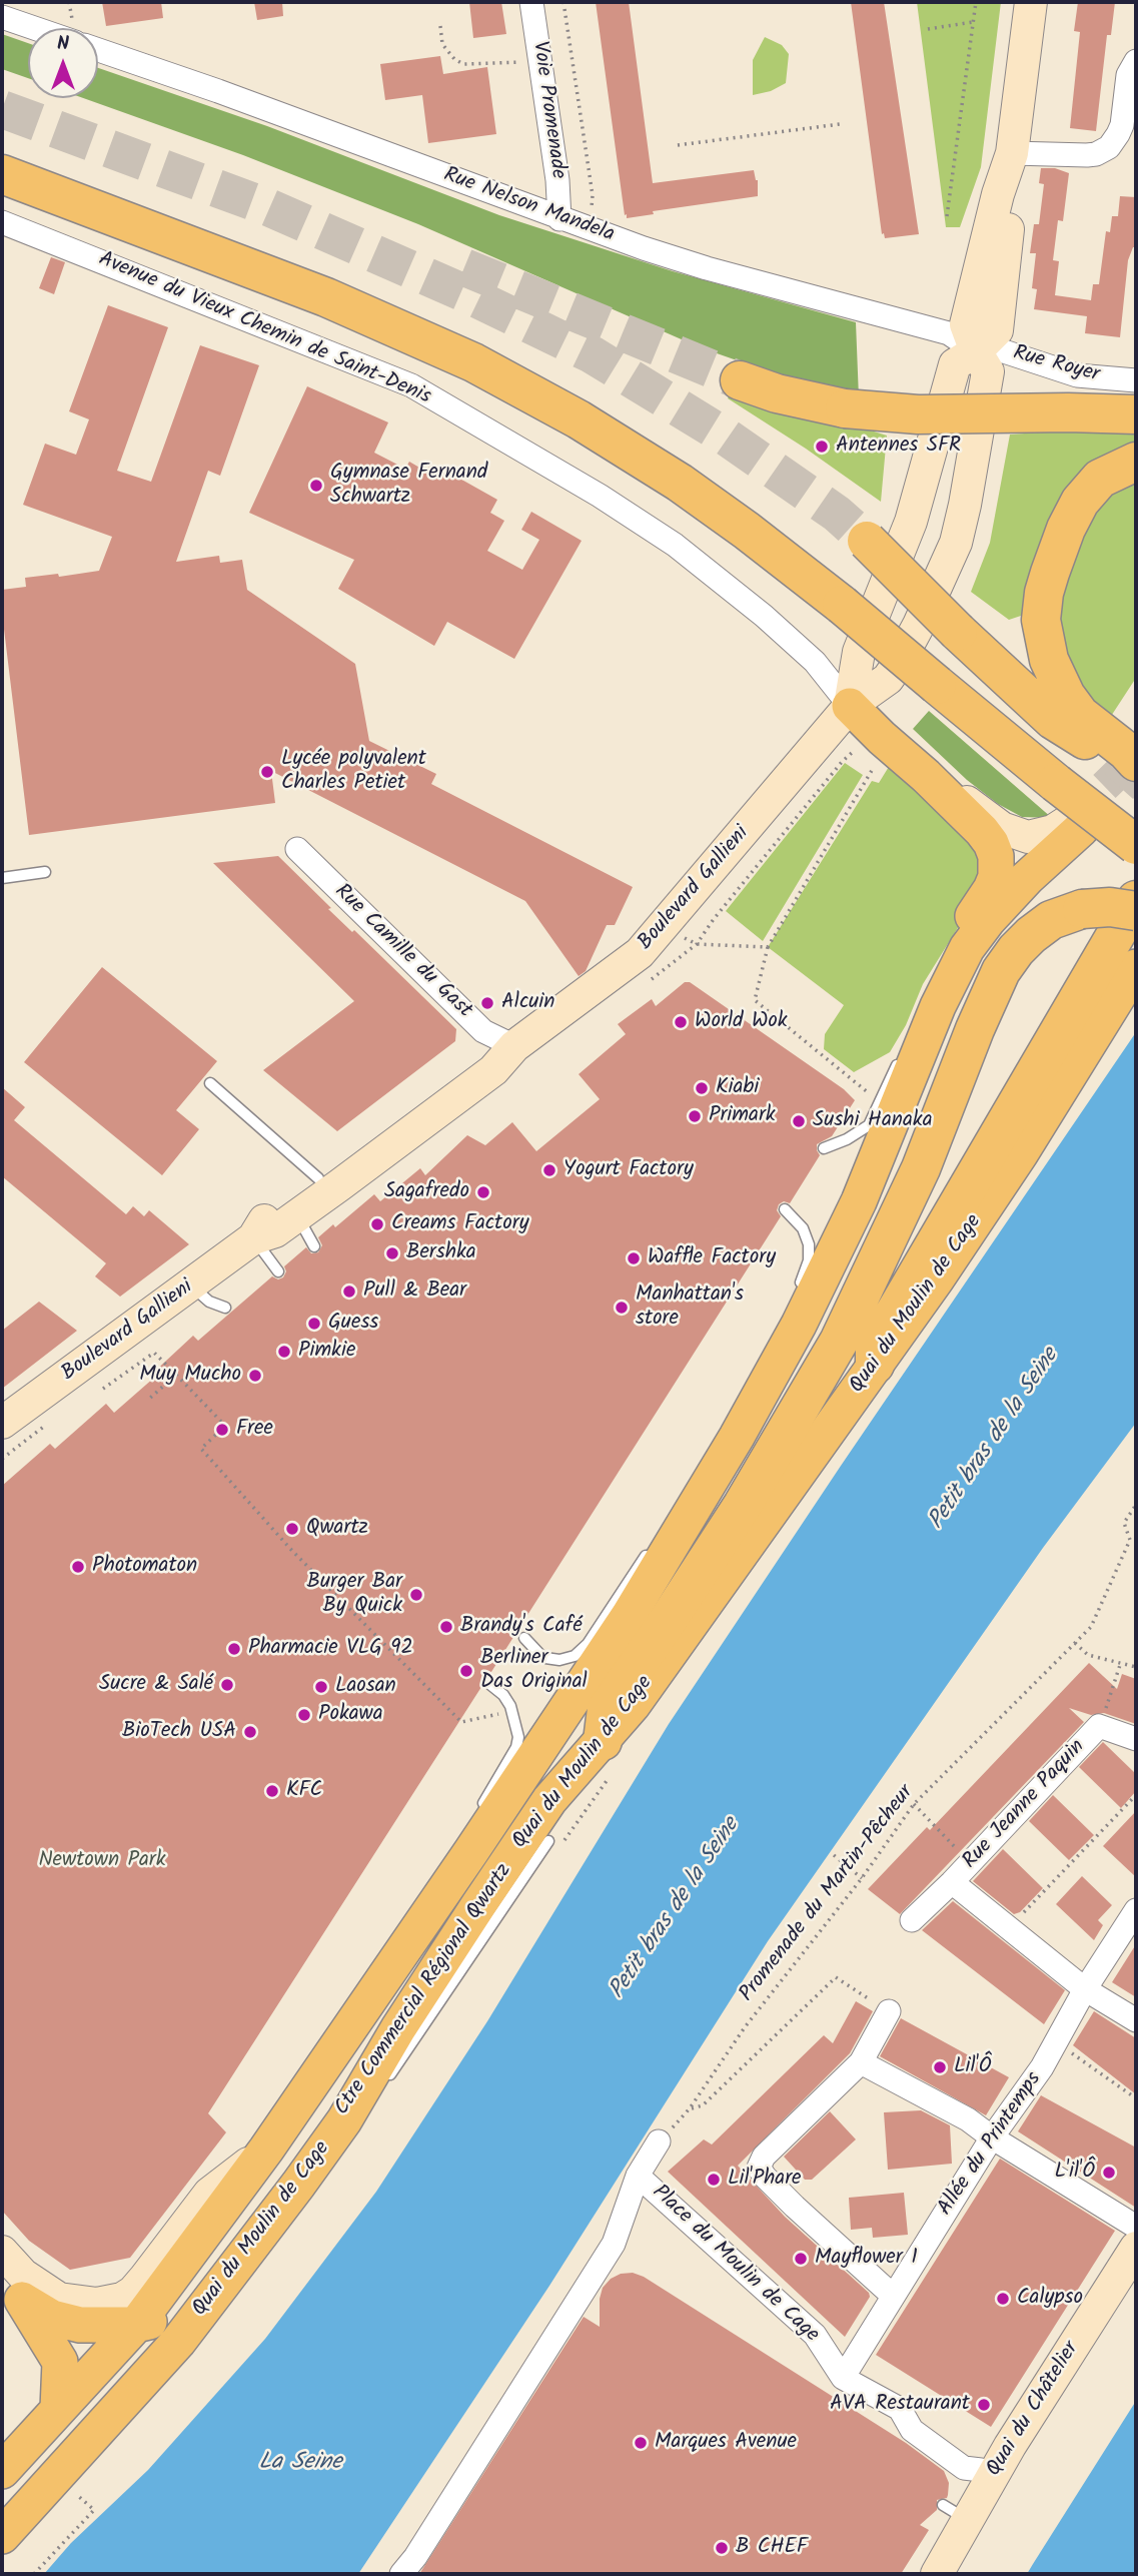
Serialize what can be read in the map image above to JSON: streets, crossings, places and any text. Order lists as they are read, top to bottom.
{
  "streets": {
    "main road": ["Boulevard Gallieni", "Quai du Moulin de Cage", "Quai du Châtelier"],
    "street": [
      "Voie Promenade",
      "Rue Nelson Mandela",
      "Avenue du Vieux Chemin de Saint-Denis",
      "Rue Royer",
      "Rue Camille du Gast",
      "Rue Jeanne Paquin",
      "Allée du Printemps",
      "Place du Moulin de Cage"
    ],
    "lane": ["Ctre Commercial Régional Qwartz"],
    "path": ["Promenade du Martin-Pêcheur"]
  },
  "crossings": [
    ["Voie Promenade", "Rue Nelson Mandela"],
    ["Rue Nelson Mandela", "Rue Royer"],
    ["Rue Nelson Mandela", "Boulevard Gallieni"],
    ["Avenue du Vieux Chemin de Saint-Denis", "Boulevard Gallieni"],
    ["Rue Royer", "Boulevard Gallieni"],
    ["Boulevard Gallieni", "Rue Camille du Gast"],
    ["Rue Jeanne Paquin", "Allée du Printemps"],
    ["Allée du Printemps", "Place du Moulin de Cage"],
    ["Place du Moulin de Cage", "Quai du Châtelier"]
  ],
  "water": ["Petit bras de la Seine", "La Seine"],
  "parks": ["Newtown Park"],
  "places": [
    "Antennes SFR",
    "Gymnase Fernand Schwartz",
    "Lycée polyvalent Charles Petiet",
    "Alcuin",
    "World Wok",
    "Kiabi",
    "Primark",
    "Sushi Hanaka",
    "Yogurt Factory",
    "Sagafredo",
    "Creams Factory",
    "Bershka",
    "Waffle Factory",
    "Pull & Bear",
    "Manhattan's store",
    "Guess",
    "Pimkie",
    "Muy Mucho",
    "Free",
    "Qwartz",
    "Photomaton",
    "Burger Bar By Quick",
    "Brandy's Café",
    "Pharmacie VLG 92",
    "Berliner Das Original",
    "Sucre & Salé",
    "Laosan",
    "Pokawa",
    "BioTech USA",
    "KFC",
    "Lil'Ô",
    "L'il'Ô",
    "Lil'Phare",
    "Mayflower 1",
    "Calypso",
    "AVA Restaurant",
    "Marques Avenue",
    "B CHEF"
  ],
  "north": "top"
}
